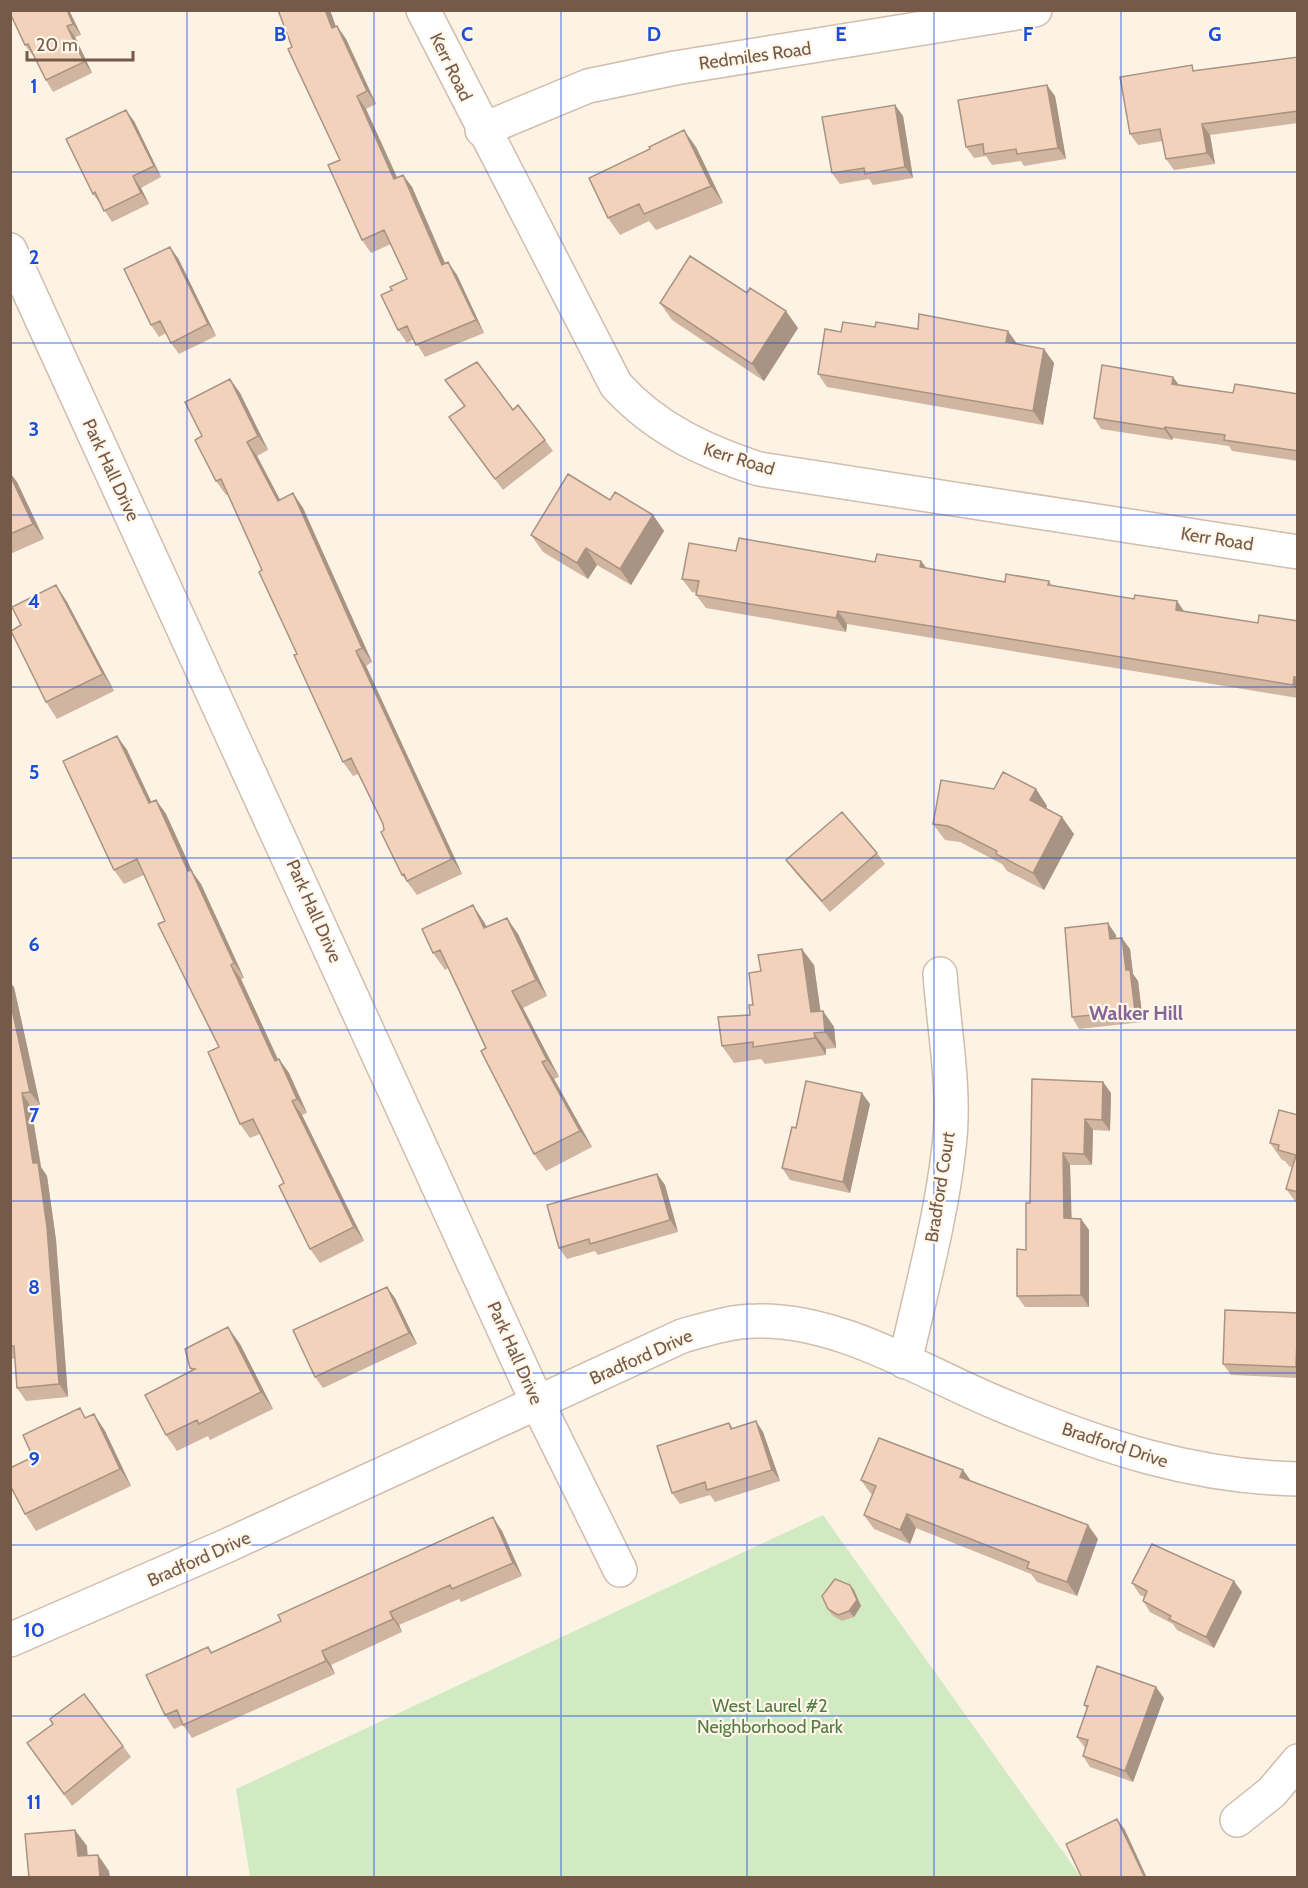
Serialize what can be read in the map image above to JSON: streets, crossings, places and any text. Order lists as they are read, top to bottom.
{
  "streets": {
    "street": [
      "Redmiles Road",
      "Kerr Road",
      "Park Hall Drive",
      "Bradford Court",
      "Bradford Drive"
    ]
  },
  "crossings": [
    ["Redmiles Road", "Kerr Road"],
    ["Park Hall Drive", "Bradford Drive"],
    ["Bradford Court", "Bradford Drive"]
  ],
  "districts": ["Walker Hill"],
  "parks": ["West Laurel #2 Neighborhood Park"],
  "scale_bar": "20 m",
  "grid": {
    "columns": [
      "B",
      "C",
      "D",
      "E",
      "F",
      "G"
    ],
    "rows": [
      "1",
      "2",
      "3",
      "4",
      "5",
      "6",
      "7",
      "8",
      "9",
      "10",
      "11"
    ]
  }
}
